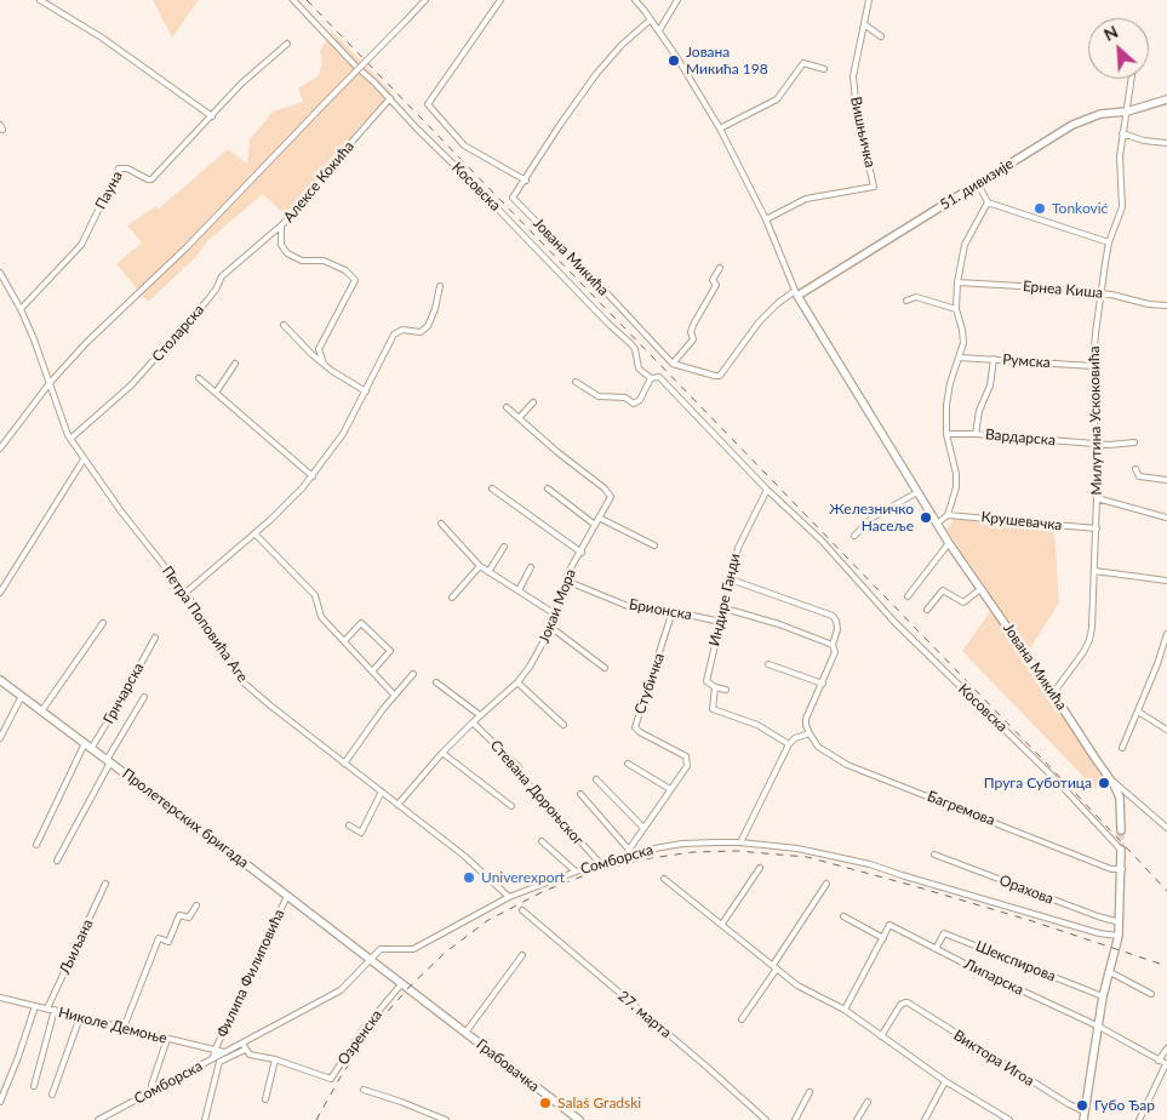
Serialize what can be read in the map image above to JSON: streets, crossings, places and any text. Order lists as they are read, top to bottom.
{
  "streets": {
    "street": [
      "Вишњичка",
      "Алексе Кокића",
      "51. дивизије",
      "Косовска",
      "Пауна",
      "Јована Микића",
      "Ернеа Киша",
      "Столарска",
      "Румска",
      "Милутина Ускоковића",
      "Вардарска",
      "Крушевачка",
      "Индире Ганди",
      "Јокаи Мора",
      "Брионска",
      "Петра Поповића Аге",
      "Стубичка",
      "Грнчарска",
      "Стевана Дороњског",
      "Багремова",
      "Пролетерских бригада",
      "Сомборска",
      "Орахова",
      "Љиљана",
      "Шекспирова",
      "Филипа Филиповића",
      "Липарска",
      "27. марта",
      "Николе Демоње",
      "Озренска",
      "Виктора Игоа",
      "Грабовачка"
    ]
  },
  "crossings": [
    ["Вишњичка", "Јована Микића"],
    ["Алексе Кокића", "Косовска"],
    ["Алексе Кокића", "Столарска"],
    ["51. дивизије", "Јована Микића"],
    ["51. дивизије", "Милутина Ускоковића"],
    ["Косовска", "Индире Ганди"],
    ["Косовска", "Багремова"],
    ["Косовска", "Сомборска"],
    ["Косовска", "Орахова"],
    ["Косовска", "Шекспирова"],
    ["Косовска", "Липарска"],
    ["Косовска", "Виктора Игоа"],
    ["Пауна", "Петра Поповића Аге"],
    ["Јована Микића", "Милутина Ускоковића"],
    ["Ернеа Киша", "Милутина Ускоковића"],
    ["Столарска", "Петра Поповића Аге"],
    ["Румска", "Милутина Ускоковића"],
    ["Милутина Ускоковића", "Вардарска"],
    ["Милутина Ускоковића", "Крушевачка"],
    ["Индире Ганди", "Брионска"],
    ["Јокаи Мора", "Брионска"],
    ["Јокаи Мора", "Петра Поповића Аге"],
    ["Јокаи Мора", "Стевана Дороњског"],
    ["Брионска", "Стубичка"],
    ["Петра Поповића Аге", "Сомборска"],
    ["Стубичка", "Сомборска"],
    ["Грнчарска", "Пролетерских бригада"],
    ["Стевана Дороњског", "Сомборска"],
    ["Пролетерских бригада", "Сомборска"],
    ["Пролетерских бригада", "Филипа Филиповића"],
    ["Пролетерских бригада", "Грабовачка"],
    ["Сомборска", "Филипа Филиповића"],
    ["Сомборска", "Николе Демоње"],
    ["Сомборска", "Грабовачка"],
    ["Љиљана", "Николе Демоње"],
    ["Шекспирова", "Липарска"],
    ["Филипа Филиповића", "Николе Демоње"],
    ["Озренска", "Грабовачка"]
  ],
  "places": [
    "Јована Микића 198",
    "Tonković",
    "Железничко Насеље",
    "Пруга Суботица",
    "Univerexport",
    "Salaš Gradski",
    "Губо Ђар"
  ],
  "north": "top left"
}
